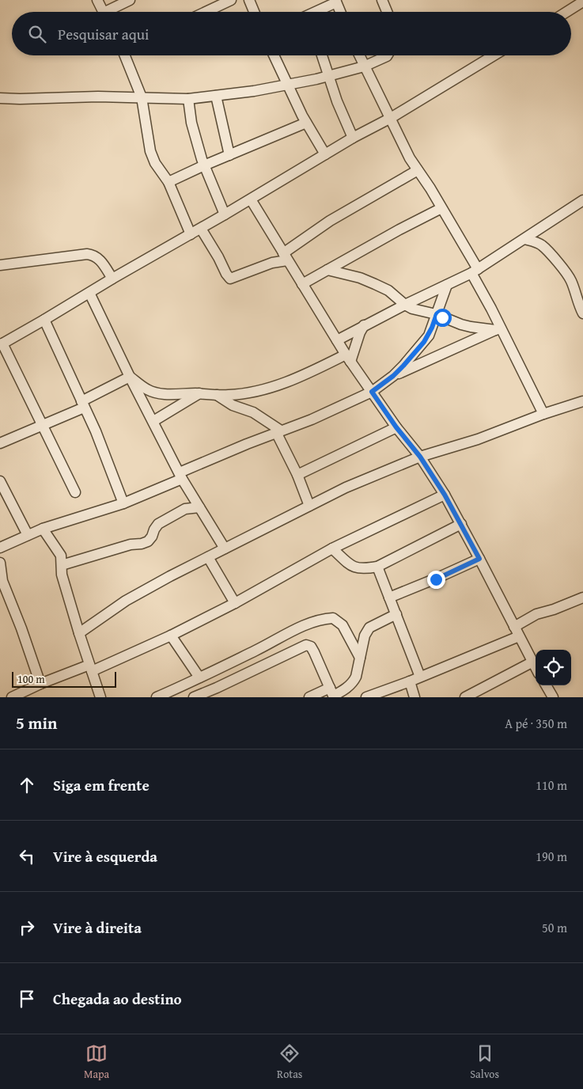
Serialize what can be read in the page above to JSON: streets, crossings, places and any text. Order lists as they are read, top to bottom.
{
  "scale_bar": "100 m",
  "page": {
    "search": "Pesquisar aqui",
    "scale": "100 m",
    "heading": ["5 min", "A pé · 350 m"],
    "list": [
      ["Siga em frente", "110 m"],
      ["Vire à esquerda", "190 m"],
      ["Vire à direita", "50 m"],
      "Chegada ao destino"
    ],
    "nav": ["Mapa", "Rotas", "Salvos"]
  }
}
